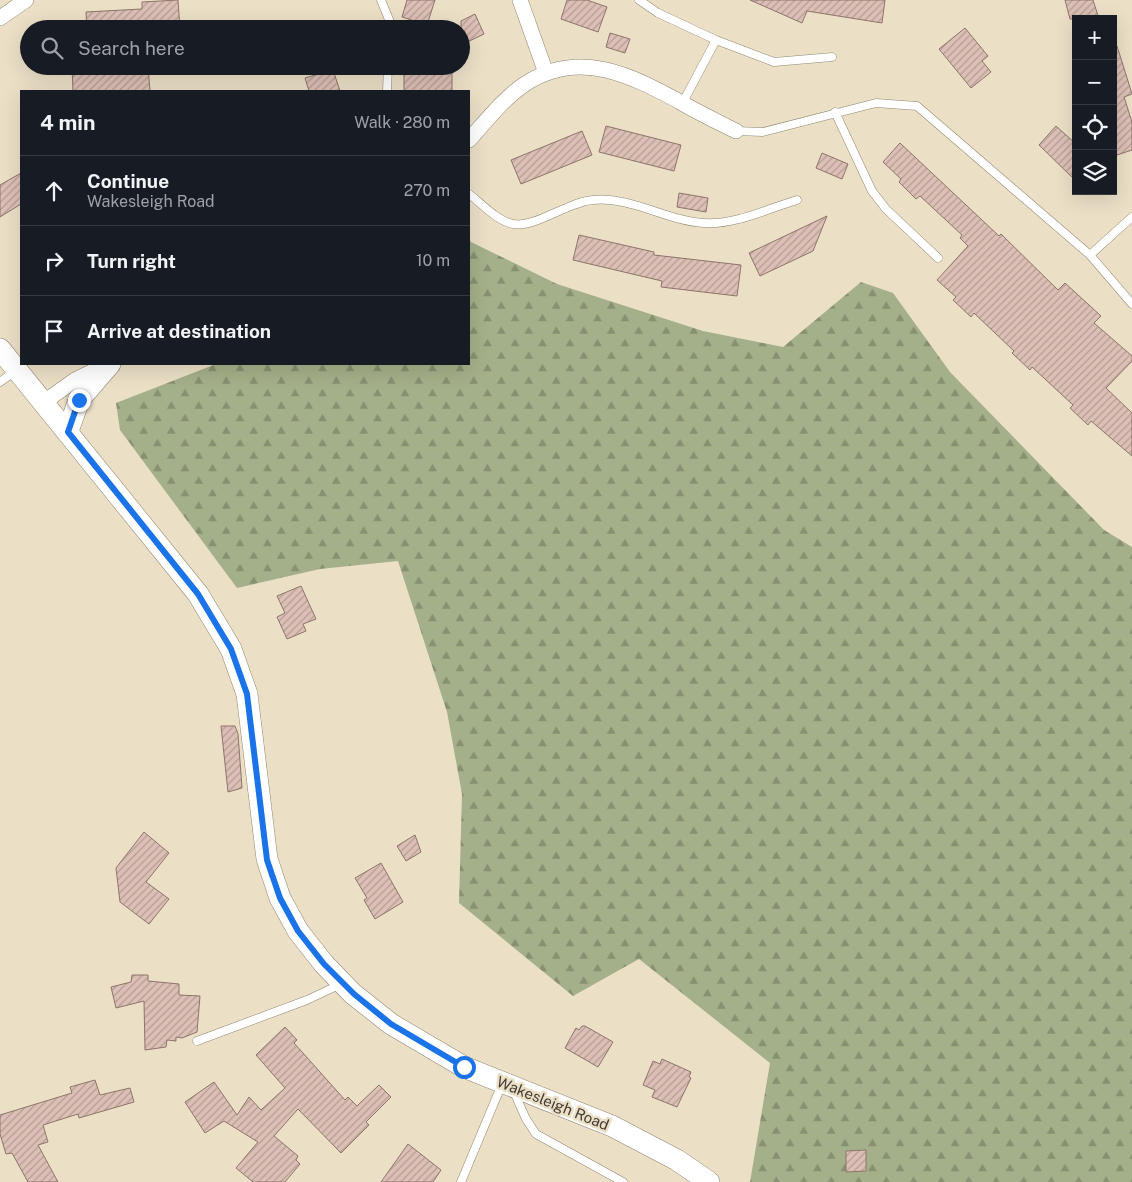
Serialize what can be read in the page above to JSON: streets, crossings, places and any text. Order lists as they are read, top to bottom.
{
  "streets": {
    "main road": ["Wakesleigh Road"]
  },
  "page": {
    "map_buttons": ["+", "−"],
    "search": "Search here",
    "heading": ["4 min", "Walk · 280 m"],
    "list": [
      ["Continue", "Wakesleigh Road", "270 m"],
      ["Turn right", "10 m"],
      "Arrive at destination"
    ]
  }
}
